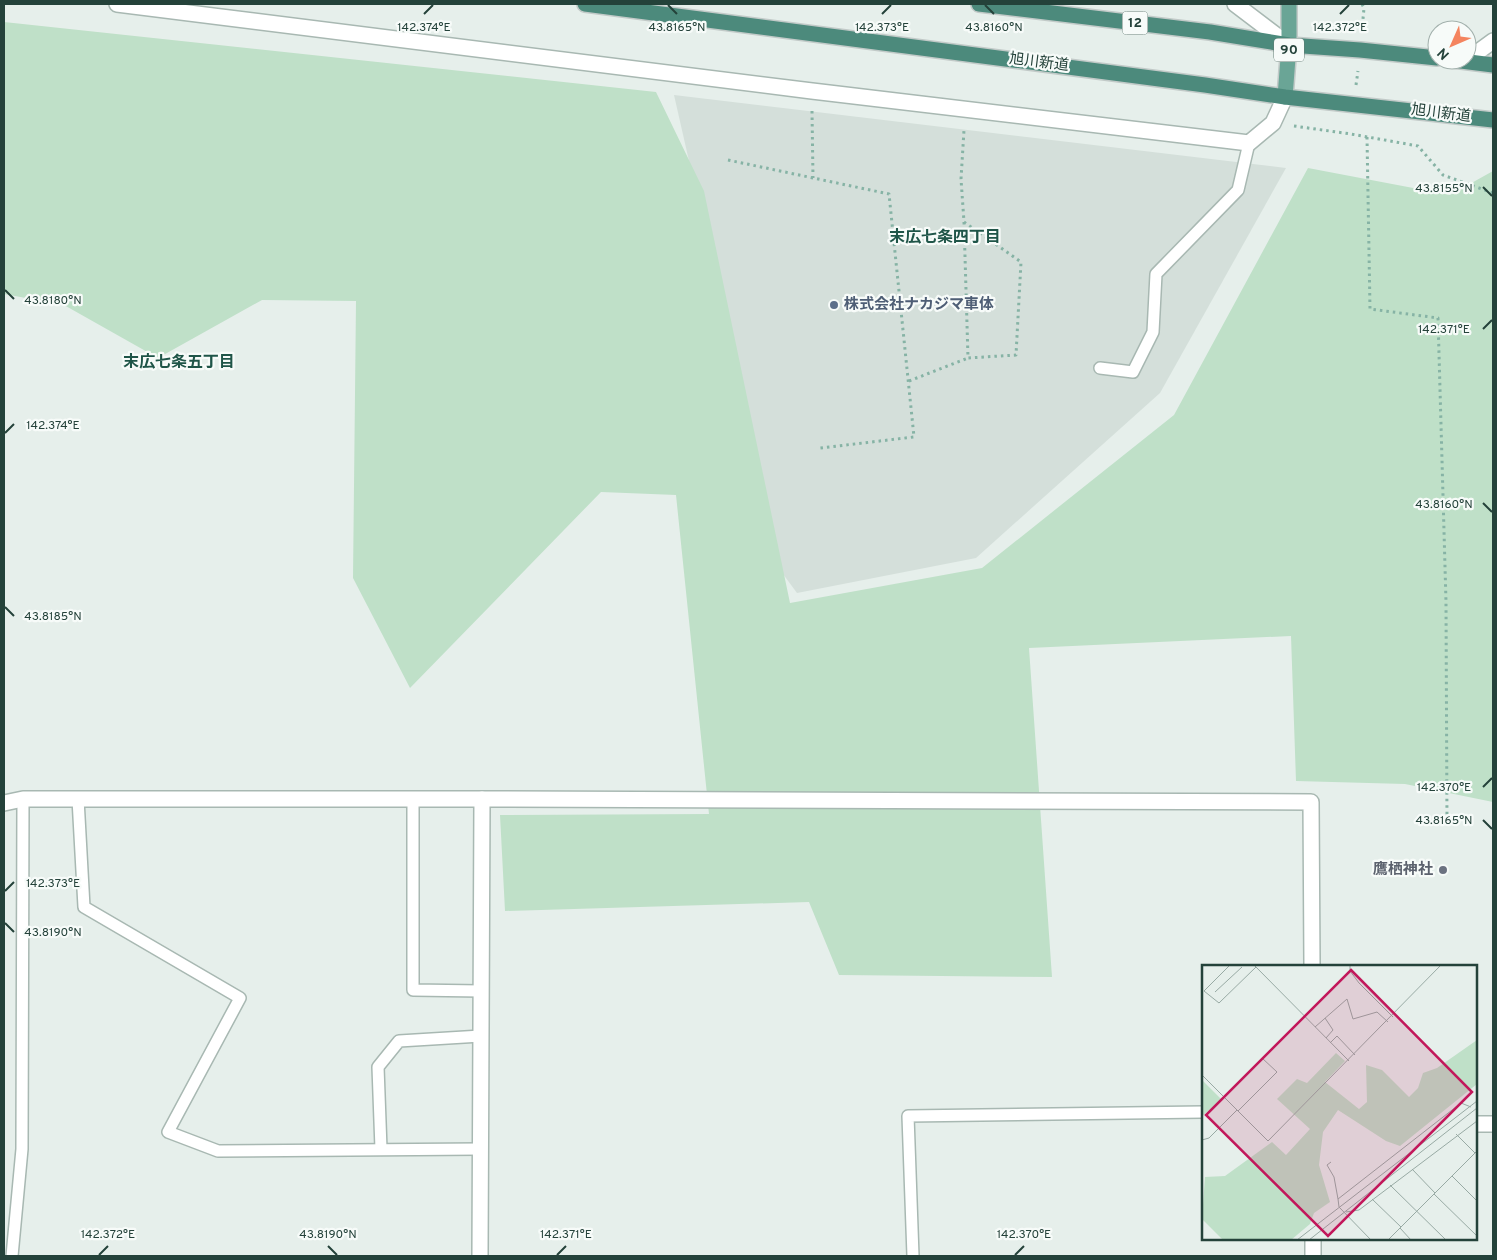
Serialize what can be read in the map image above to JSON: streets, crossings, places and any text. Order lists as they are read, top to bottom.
{
  "streets": {
    "highway": ["12", "旭川新道"],
    "main road": ["90"]
  },
  "crossings": [
    ["12", "90"],
    ["90", "旭川新道"]
  ],
  "districts": ["末広七条四丁目", "末広七条五丁目"],
  "places": ["株式会社ナカジマ車体", "鷹栖神社"],
  "north": "bottom left",
  "coordinates": [
    "142.374°E",
    "43.8165°N",
    "142.373°E",
    "43.8160°N",
    "142.372°E",
    "43.8155°N",
    "43.8180°N",
    "142.371°E",
    "43.8185°N",
    "142.370°E",
    "43.8190°N"
  ]
}
